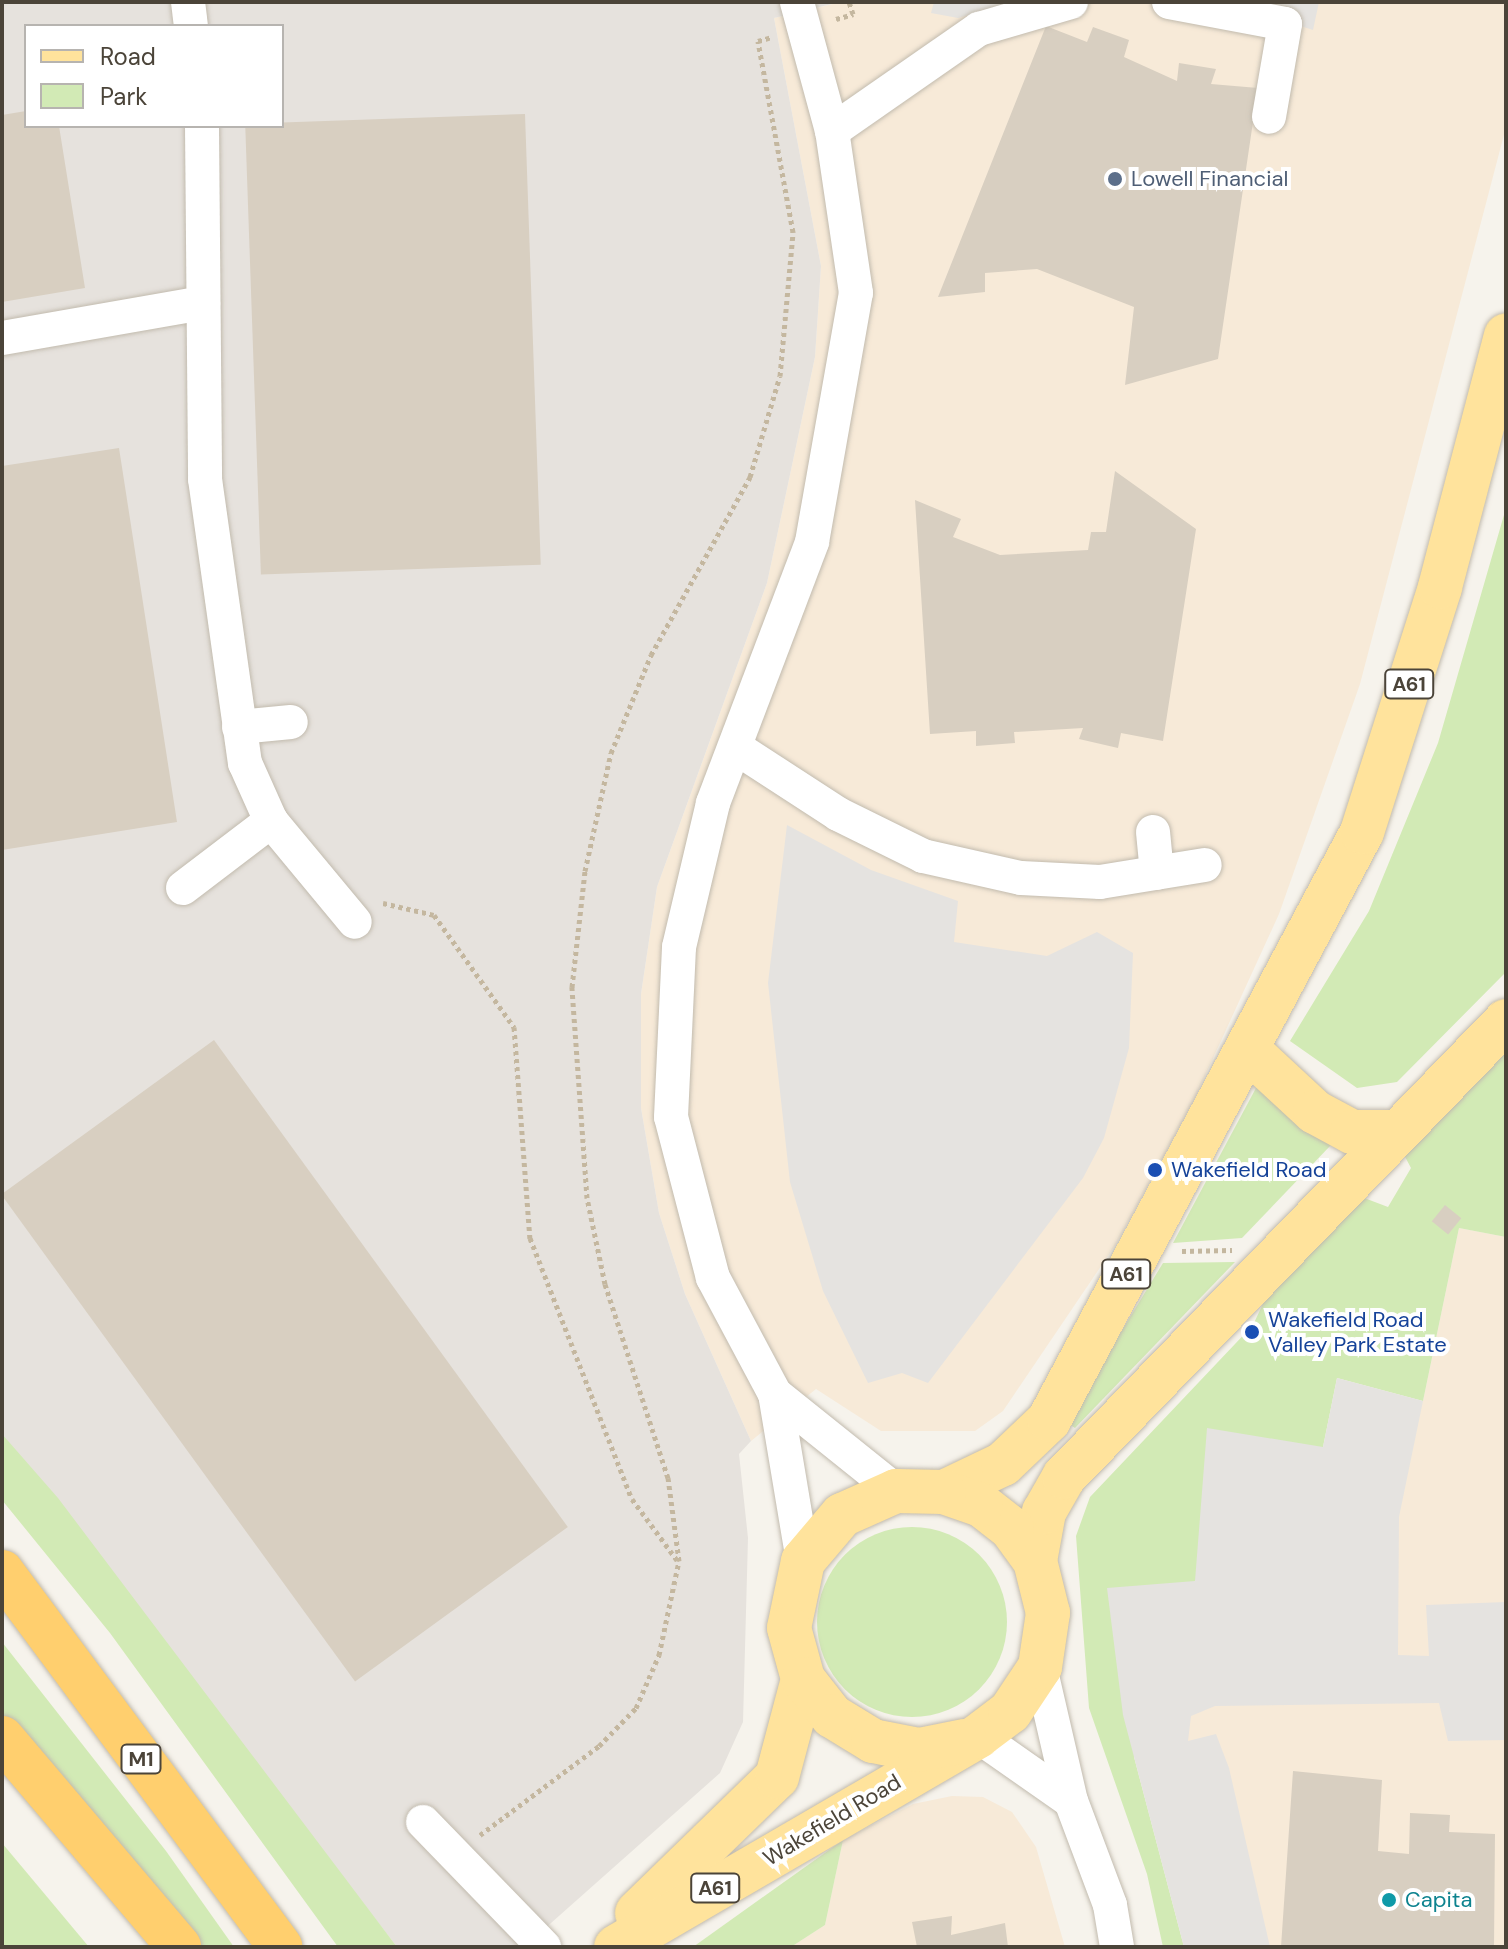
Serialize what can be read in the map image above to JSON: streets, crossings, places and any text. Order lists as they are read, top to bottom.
{
  "streets": {
    "highway": ["M1"],
    "main road": ["A61", "Wakefield Road"]
  },
  "crossings": [
    ["A61", "Wakefield Road"]
  ],
  "places": [
    "Lowell Financial",
    "Wakefield Road",
    "Wakefield Road Valley Park Estate",
    "Capita"
  ],
  "legend": ["Road", "Park"]
}
